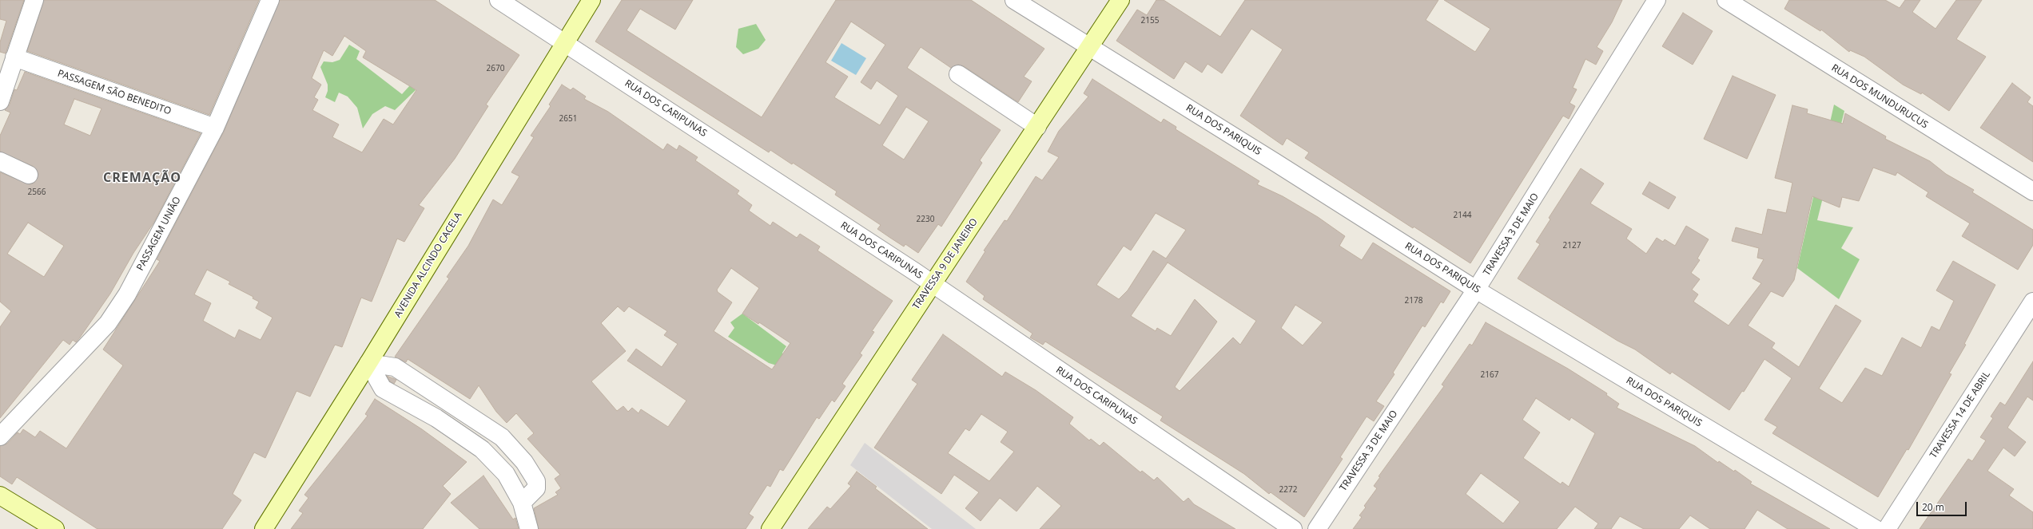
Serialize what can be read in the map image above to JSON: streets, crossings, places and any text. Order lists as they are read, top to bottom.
{
  "streets": {
    "main road": ["TRAVESSA 9 DE JANEIRO", "AVENIDA ALCINDO CACELA"],
    "street": [
      "PASSAGEM SÃO BENEDITO",
      "RUA DOS MUNDURUCUS",
      "RUA DOS CARIPUNAS",
      "RUA DOS PARIQUIS",
      "PASSAGEM UNIÃO",
      "TRAVESSA 3 DE MAIO",
      "TRAVESSA 14 DE ABRIL"
    ]
  },
  "crossings": [
    ["PASSAGEM SÃO BENEDITO", "PASSAGEM UNIÃO"],
    ["RUA DOS CARIPUNAS", "TRAVESSA 9 DE JANEIRO"],
    ["RUA DOS CARIPUNAS", "AVENIDA ALCINDO CACELA"],
    ["RUA DOS PARIQUIS", "TRAVESSA 3 DE MAIO"],
    ["RUA DOS PARIQUIS", "TRAVESSA 9 DE JANEIRO"]
  ],
  "districts": ["CREMAÇÃO"],
  "house_numbers": [
    "2155",
    "2670",
    "2651",
    "2566",
    "2144",
    "2230",
    "2127",
    "2178",
    "2167",
    "2272"
  ],
  "scale_bar": "20 m"
}
